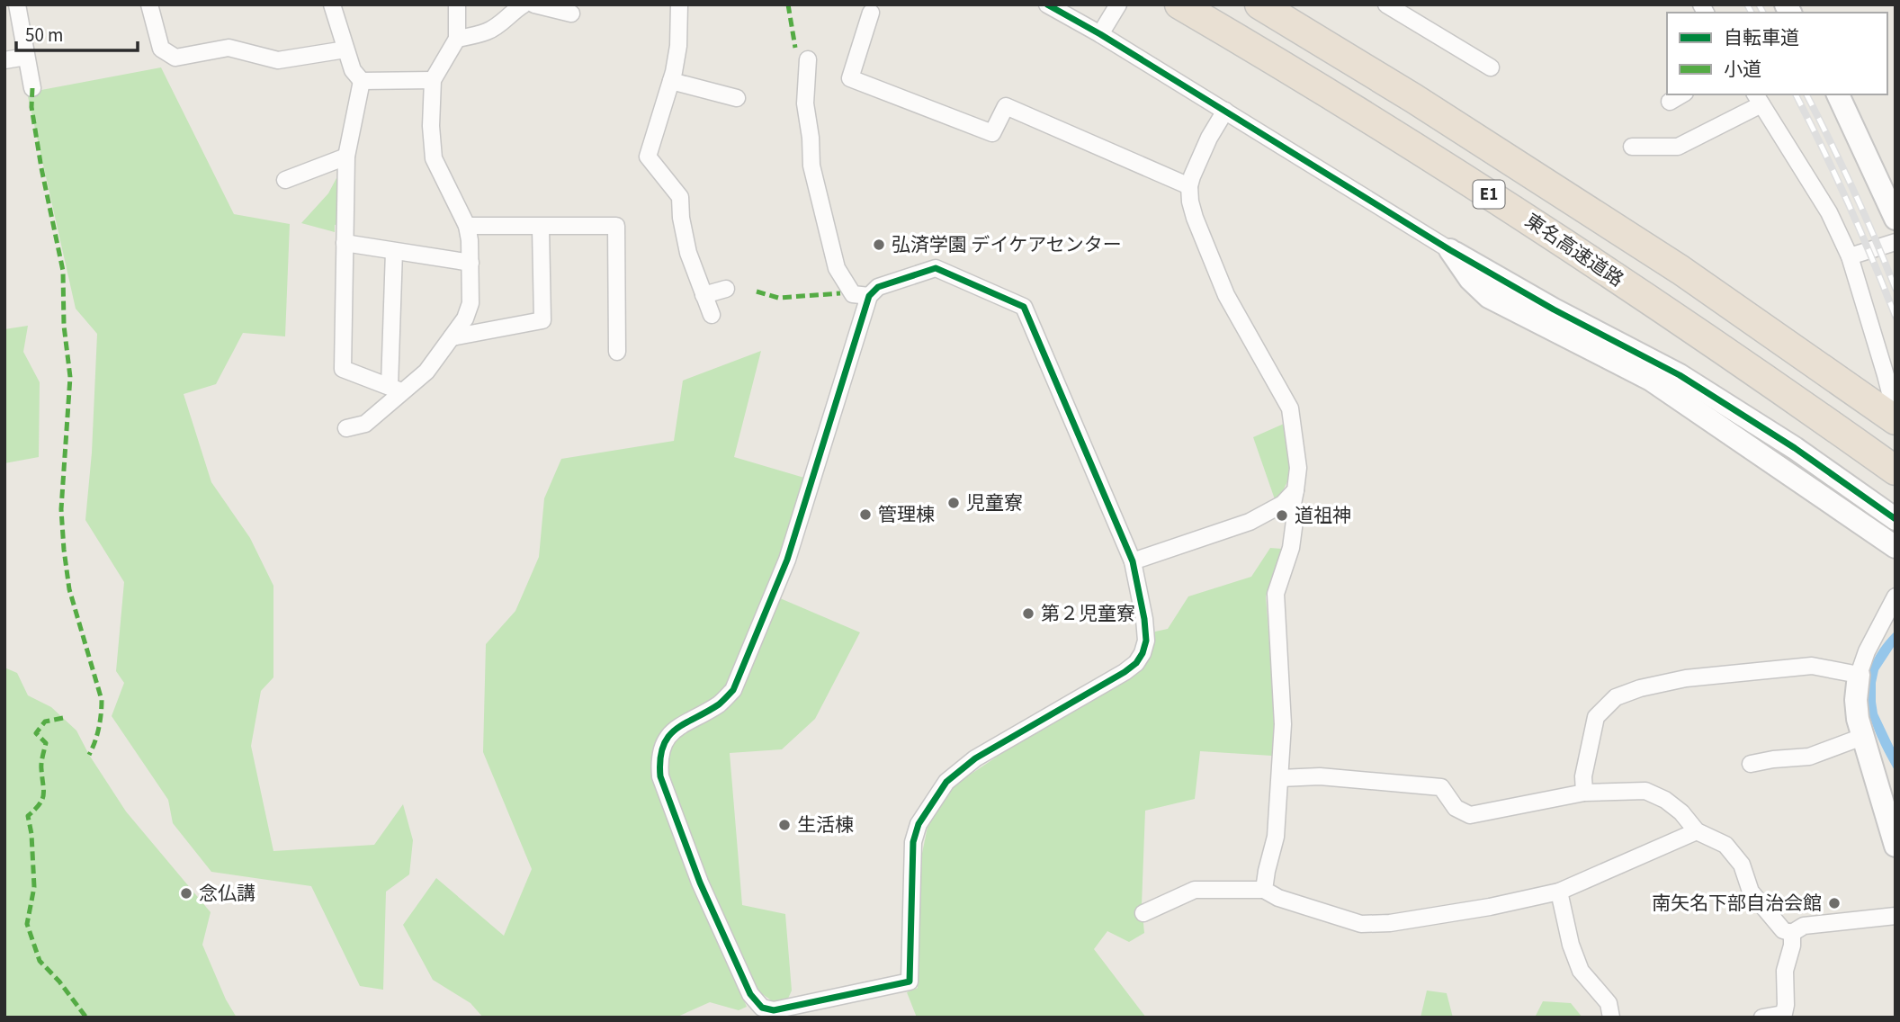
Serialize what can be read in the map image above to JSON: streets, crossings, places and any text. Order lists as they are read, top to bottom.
{
  "streets": {
    "highway": ["E1", "東名高速道路"]
  },
  "places": [
    "弘済学園 デイケアセンター",
    "児童寮",
    "管理棟",
    "道祖神",
    "第２児童寮",
    "生活棟",
    "念仏講",
    "南矢名下部自治会館"
  ],
  "legend": ["自転車道", "小道"],
  "scale_bar": "50 m"
}
